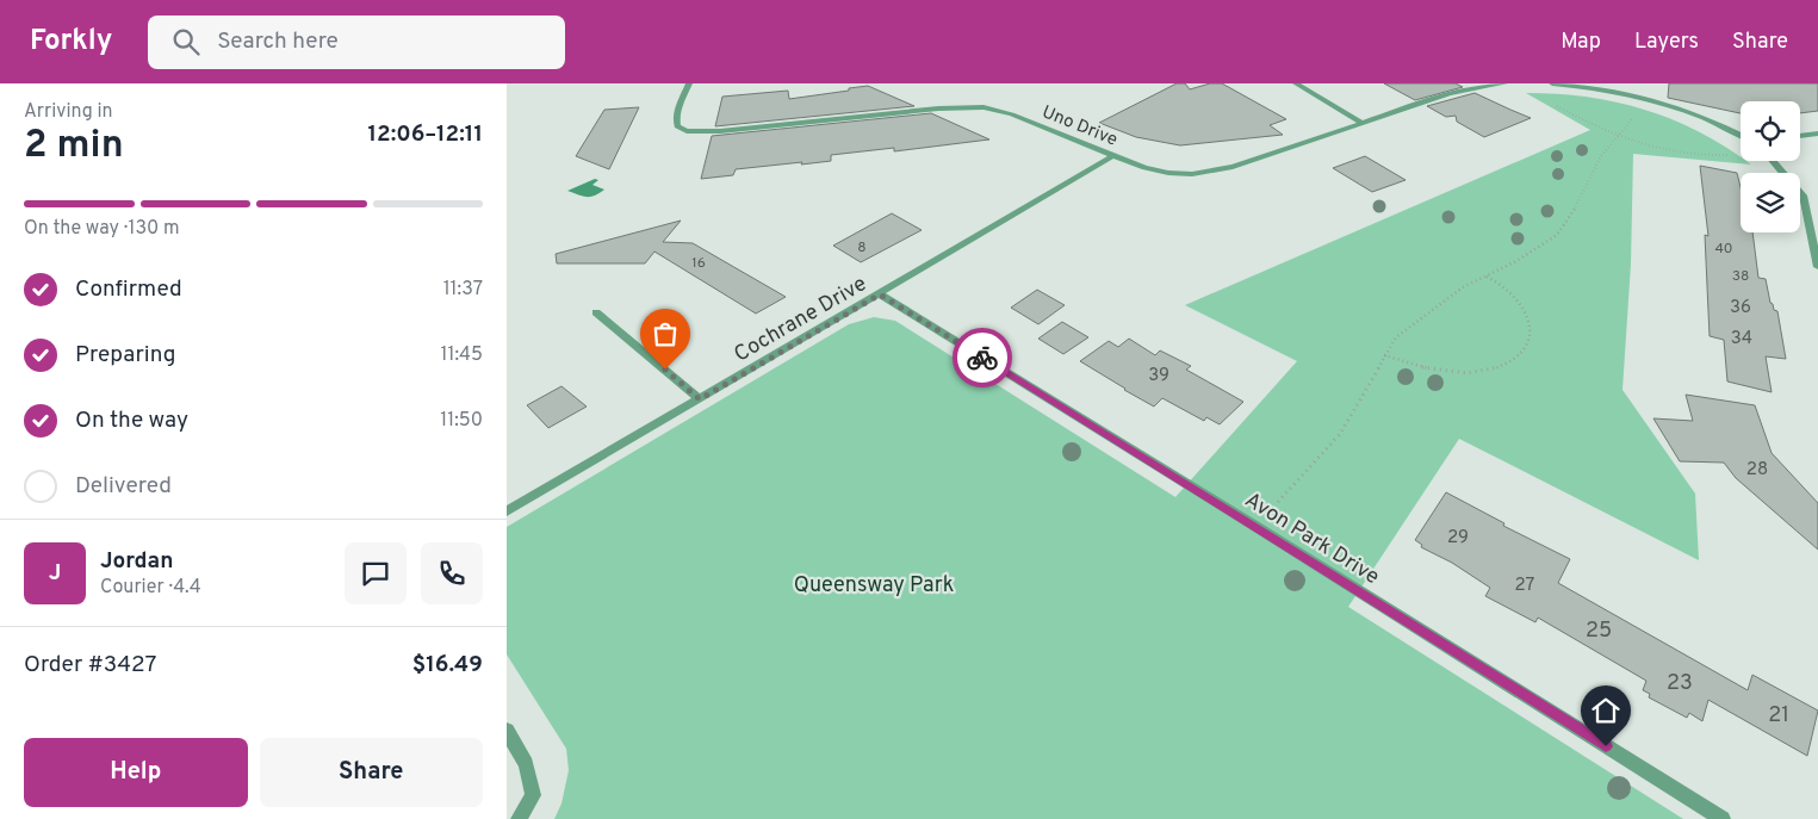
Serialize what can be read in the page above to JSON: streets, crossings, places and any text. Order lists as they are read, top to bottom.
{
  "streets": {
    "street": ["Uno Drive", "Cochrane Drive", "Avon Park Drive"]
  },
  "crossings": [
    ["Uno Drive", "Cochrane Drive"],
    ["Cochrane Drive", "Avon Park Drive"]
  ],
  "parks": ["Queensway Park"],
  "house_numbers": [
    "8",
    "40",
    "16",
    "38",
    "36",
    "34",
    "39",
    "28",
    "29",
    "27",
    "25",
    "23",
    "21"
  ],
  "page": {
    "header": "Forkly",
    "search": "Search here",
    "nav": ["Map", "Layers", "Share"],
    "heading": ["2 min", "Arriving in", "12:06–12:11"],
    "panel": [
      "Jordan",
      "Courier · 4.4",
      "Order #3427",
      "$16.49"
    ],
    "bar": "On the way · 130 m",
    "list": [
      ["Confirmed", "11:37"],
      ["Preparing", "11:45"],
      ["On the way", "11:50"],
      "Delivered"
    ],
    "round": "J",
    "buttons": ["Help", "Share"]
  }
}
